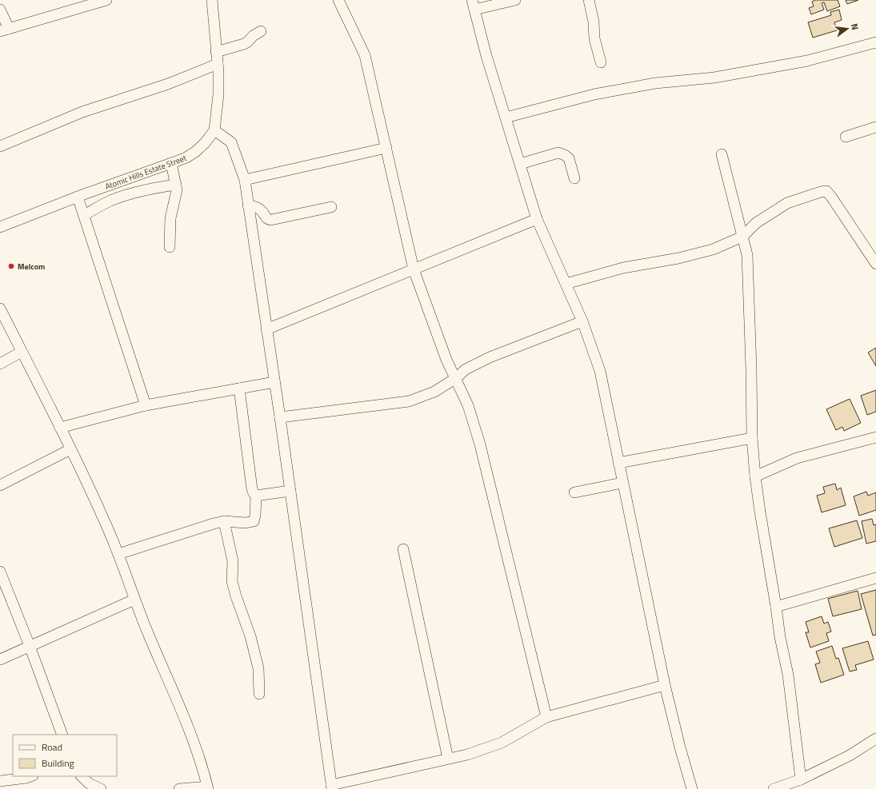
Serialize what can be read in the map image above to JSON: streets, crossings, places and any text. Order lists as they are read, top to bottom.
{
  "streets": {
    "street": ["Atomic Hills Estate Street"]
  },
  "places": ["Melcom"],
  "legend": ["Road", "Building"],
  "north": "right"
}
